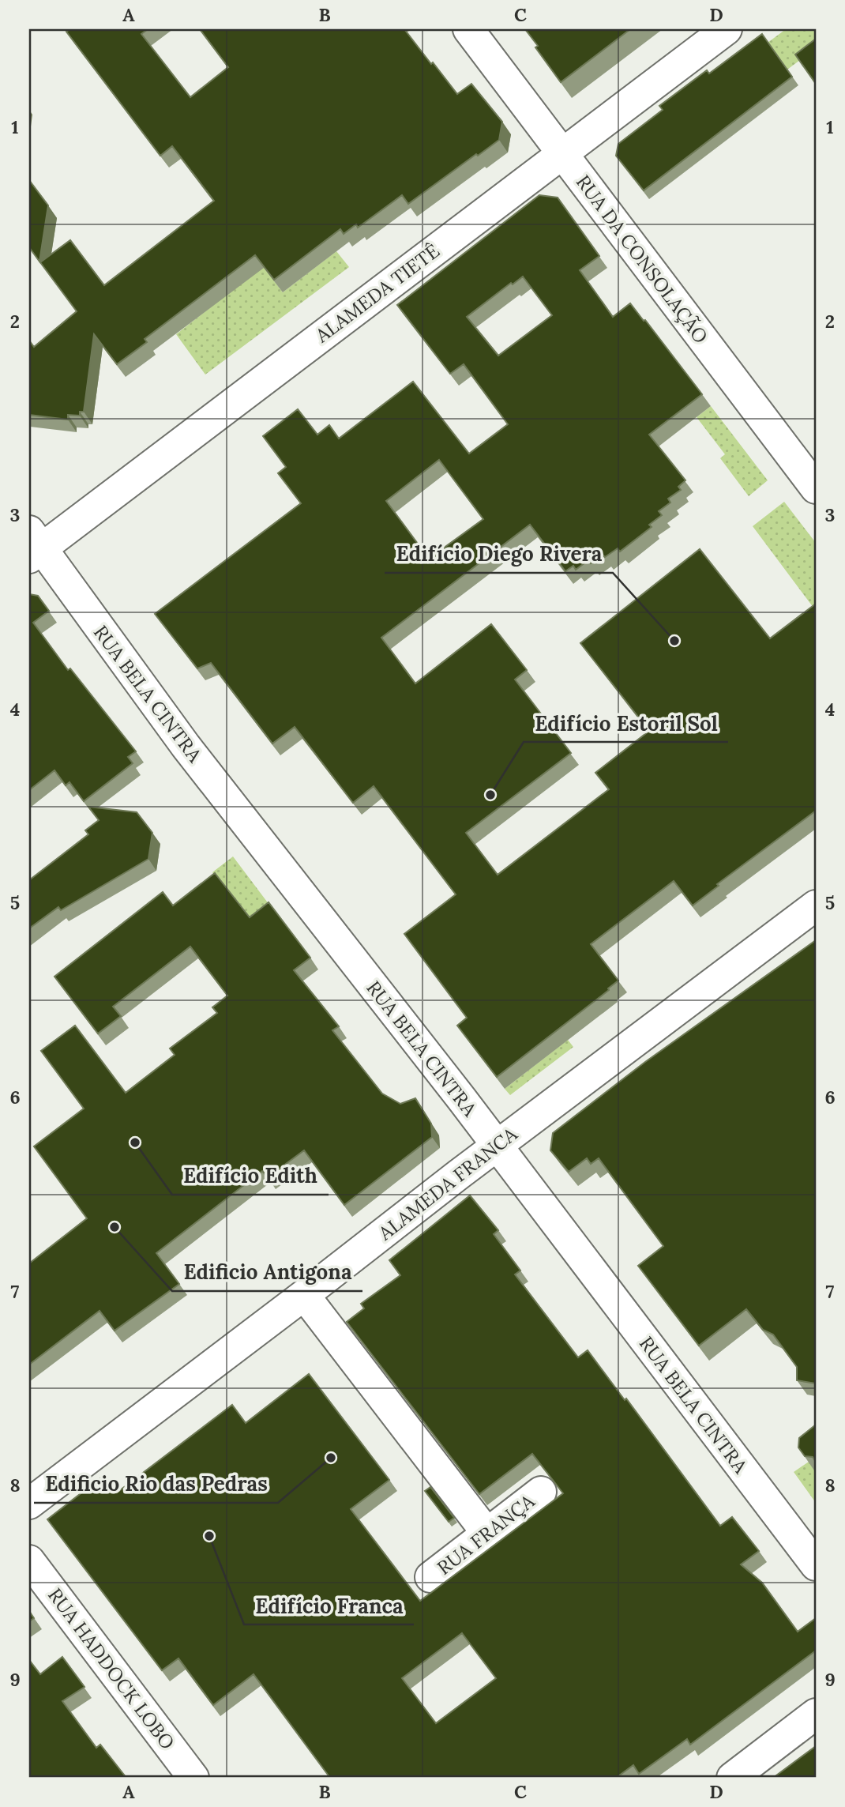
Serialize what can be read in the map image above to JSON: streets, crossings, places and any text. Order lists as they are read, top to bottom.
{
  "streets": {
    "street": [
      "RUA DA CONSOLAÇÃO",
      "ALAMEDA TIETÊ",
      "RUA BELA CINTRA",
      "ALAMEDA FRANCA",
      "RUA FRANÇA",
      "RUA HADDOCK LOBO"
    ]
  },
  "crossings": [
    ["RUA DA CONSOLAÇÃO", "ALAMEDA TIETÊ"],
    ["ALAMEDA TIETÊ", "RUA BELA CINTRA"],
    ["RUA BELA CINTRA", "ALAMEDA FRANCA"]
  ],
  "places": [
    "Edifício Diego Rivera",
    "Edifício Estoril Sol",
    "Edifício Edith",
    "Edificio Antigona",
    "Edificio Rio das Pedras",
    "Edifício Franca"
  ],
  "grid": {
    "columns": [
      "A",
      "B",
      "C",
      "D"
    ],
    "rows": [
      "1",
      "2",
      "3",
      "4",
      "5",
      "6",
      "7",
      "8",
      "9"
    ]
  }
}
